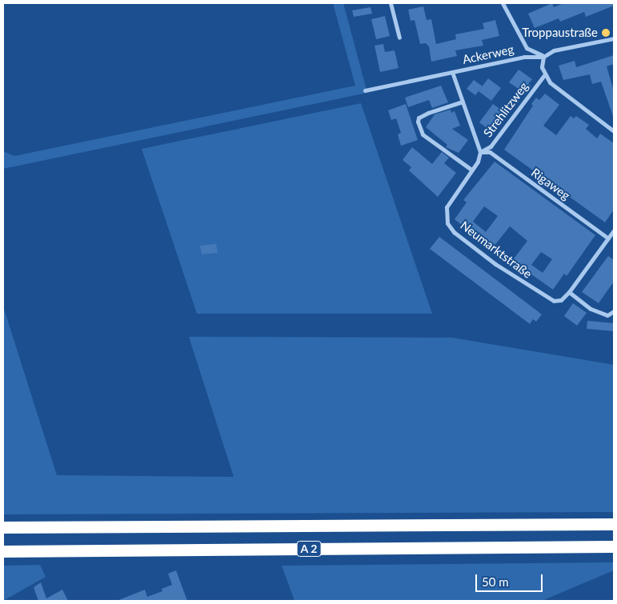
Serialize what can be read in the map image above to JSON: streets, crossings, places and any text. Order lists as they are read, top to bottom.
{
  "streets": {
    "highway": ["A 2"],
    "street": [
      "Ackerweg",
      "Strehlitzweg",
      "Rigaweg",
      "Neumarktstraße"
    ]
  },
  "crossings": [
    ["Strehlitzweg", "Rigaweg"],
    ["Strehlitzweg", "Neumarktstraße"],
    ["Rigaweg", "Neumarktstraße"]
  ],
  "places": ["Troppaustraße"],
  "scale_bar": "50 m"
}
